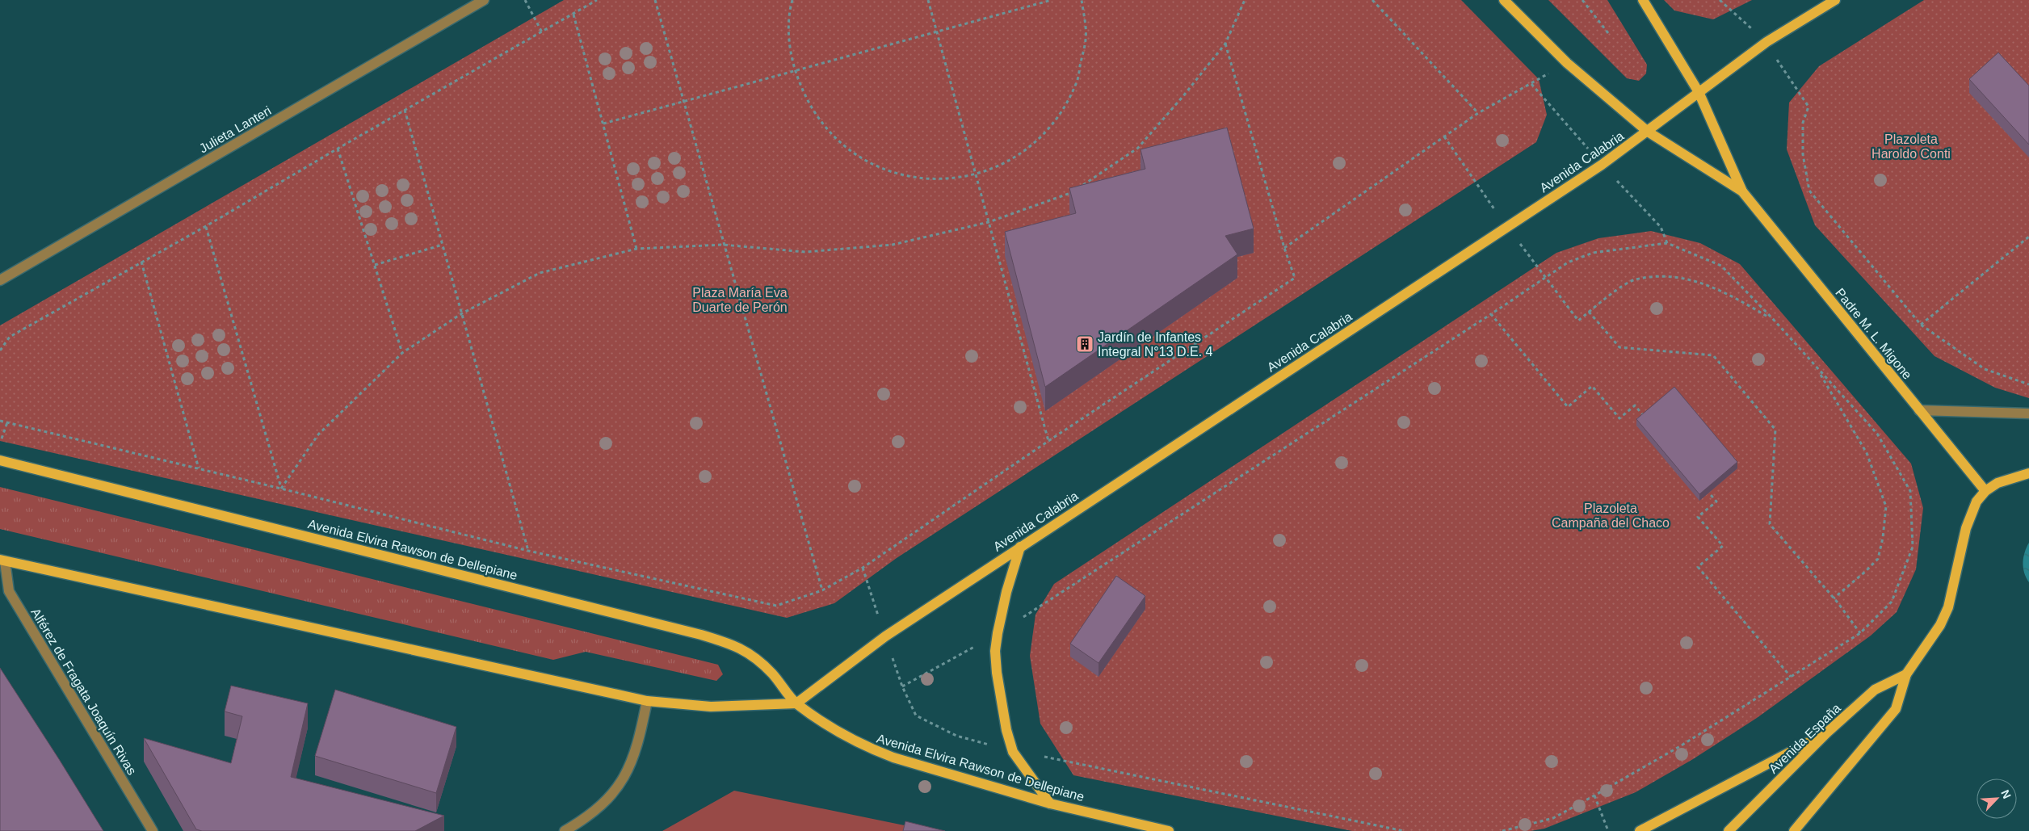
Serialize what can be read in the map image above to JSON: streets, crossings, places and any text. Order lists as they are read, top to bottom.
{
  "streets": {
    "main road": [
      "Avenida Calabria",
      "Padre M. L. Migone",
      "Avenida Elvira Rawson de Dellepiane",
      "Avenida España"
    ],
    "street": ["Julieta Lanteri", "Alférez de Fragata Joaquín Rivas"]
  },
  "crossings": [
    ["Avenida Calabria", "Avenida Elvira Rawson de Dellepiane"],
    ["Padre M. L. Migone", "Avenida España"]
  ],
  "parks": ["Plazoleta Haroldo Conti", "Plaza María Eva Duarte de Perón", "Plazoleta Campaña del Chaco"],
  "places": {
    "building": ["Jardín de Infantes Integral N°13 D.E. 4"]
  },
  "north": "top right"
}
